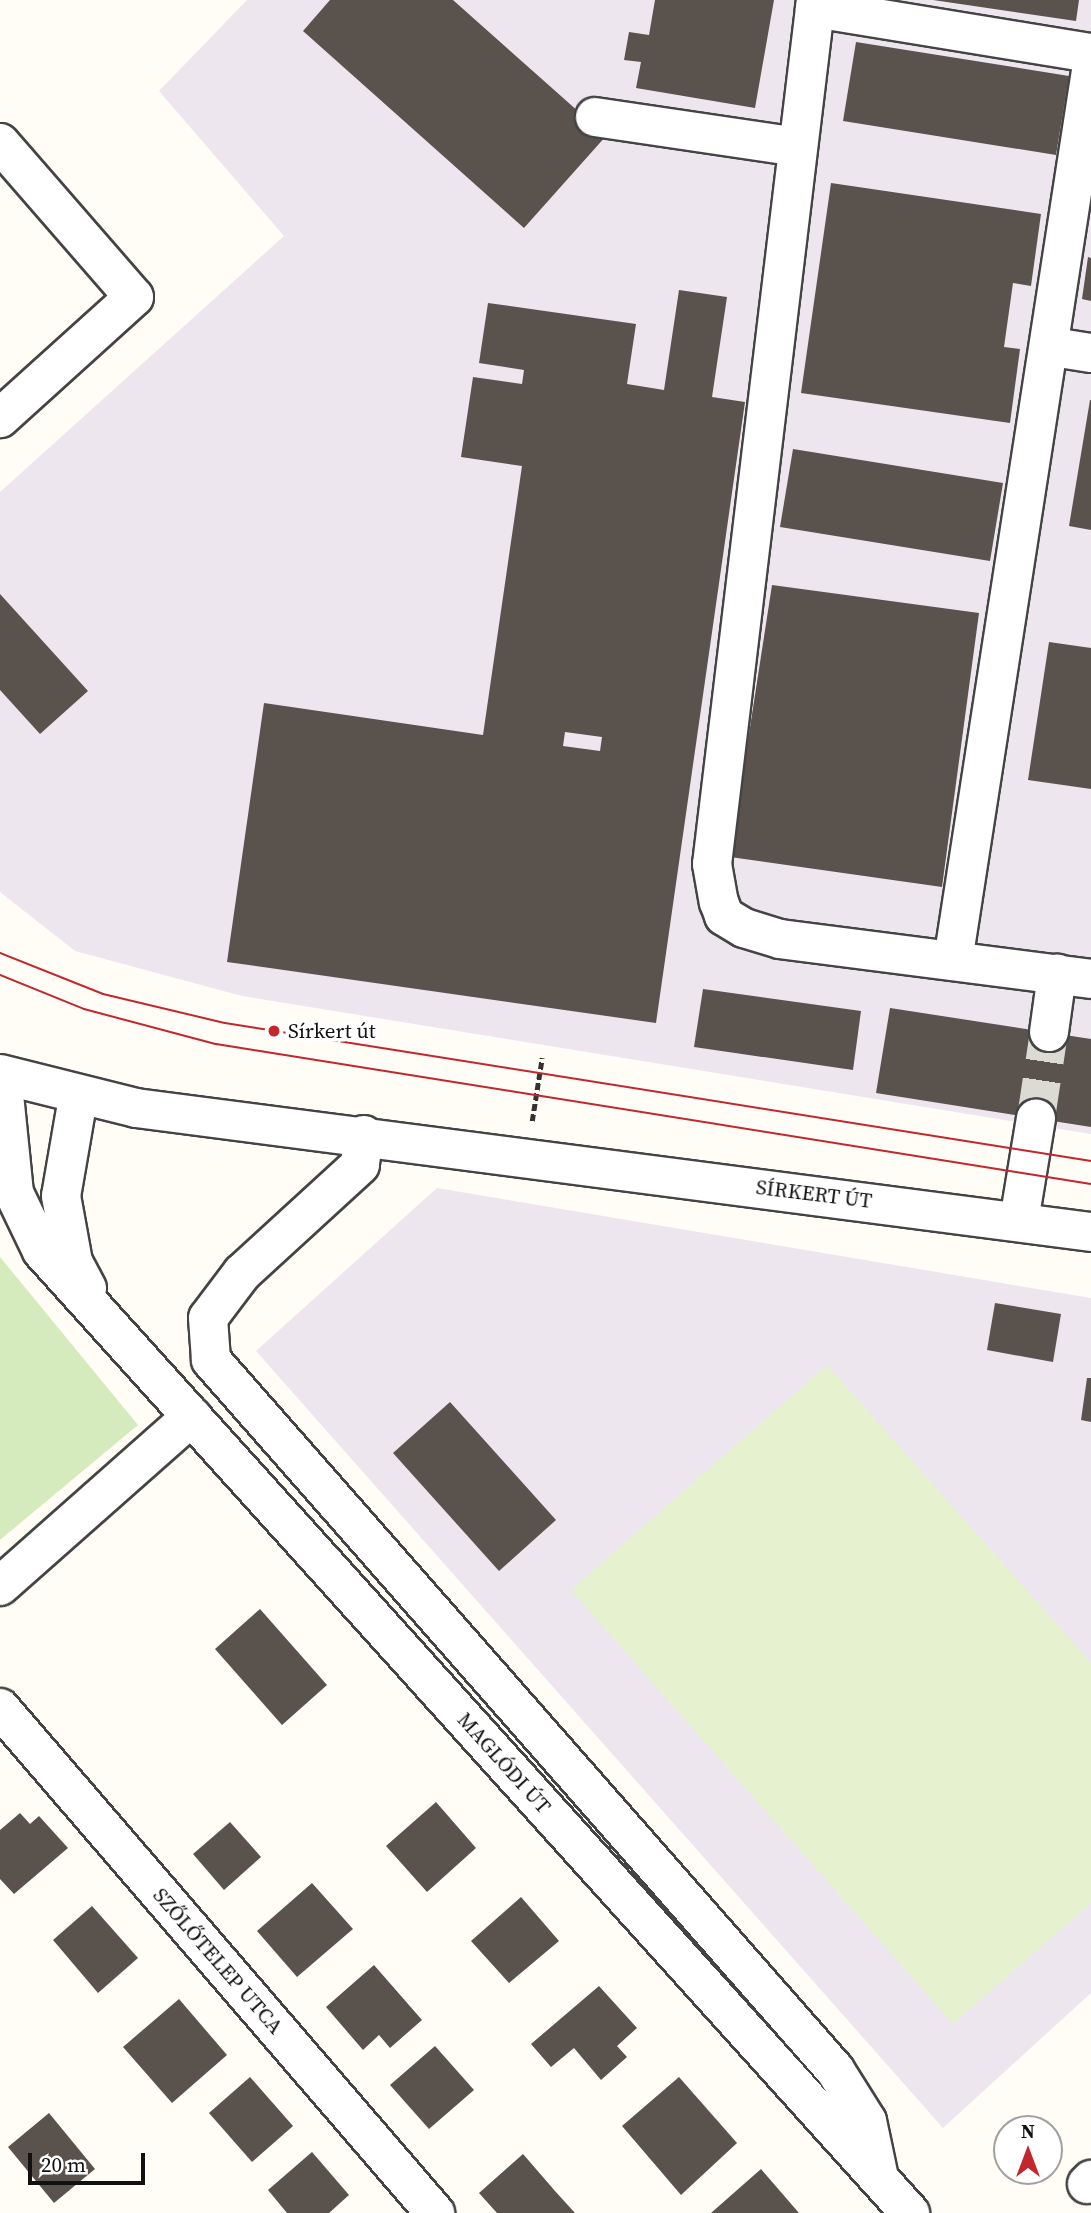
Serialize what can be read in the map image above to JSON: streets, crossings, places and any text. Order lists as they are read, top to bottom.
{
  "streets": {
    "street": ["SÍRKERT ÚT", "MAGLÓDI ÚT", "SZŐLŐTELEP UTCA"]
  },
  "crossings": [
    ["SÍRKERT ÚT", "MAGLÓDI ÚT"]
  ],
  "places": ["Sírkert út"],
  "scale_bar": "20 m",
  "north": "top"
}
